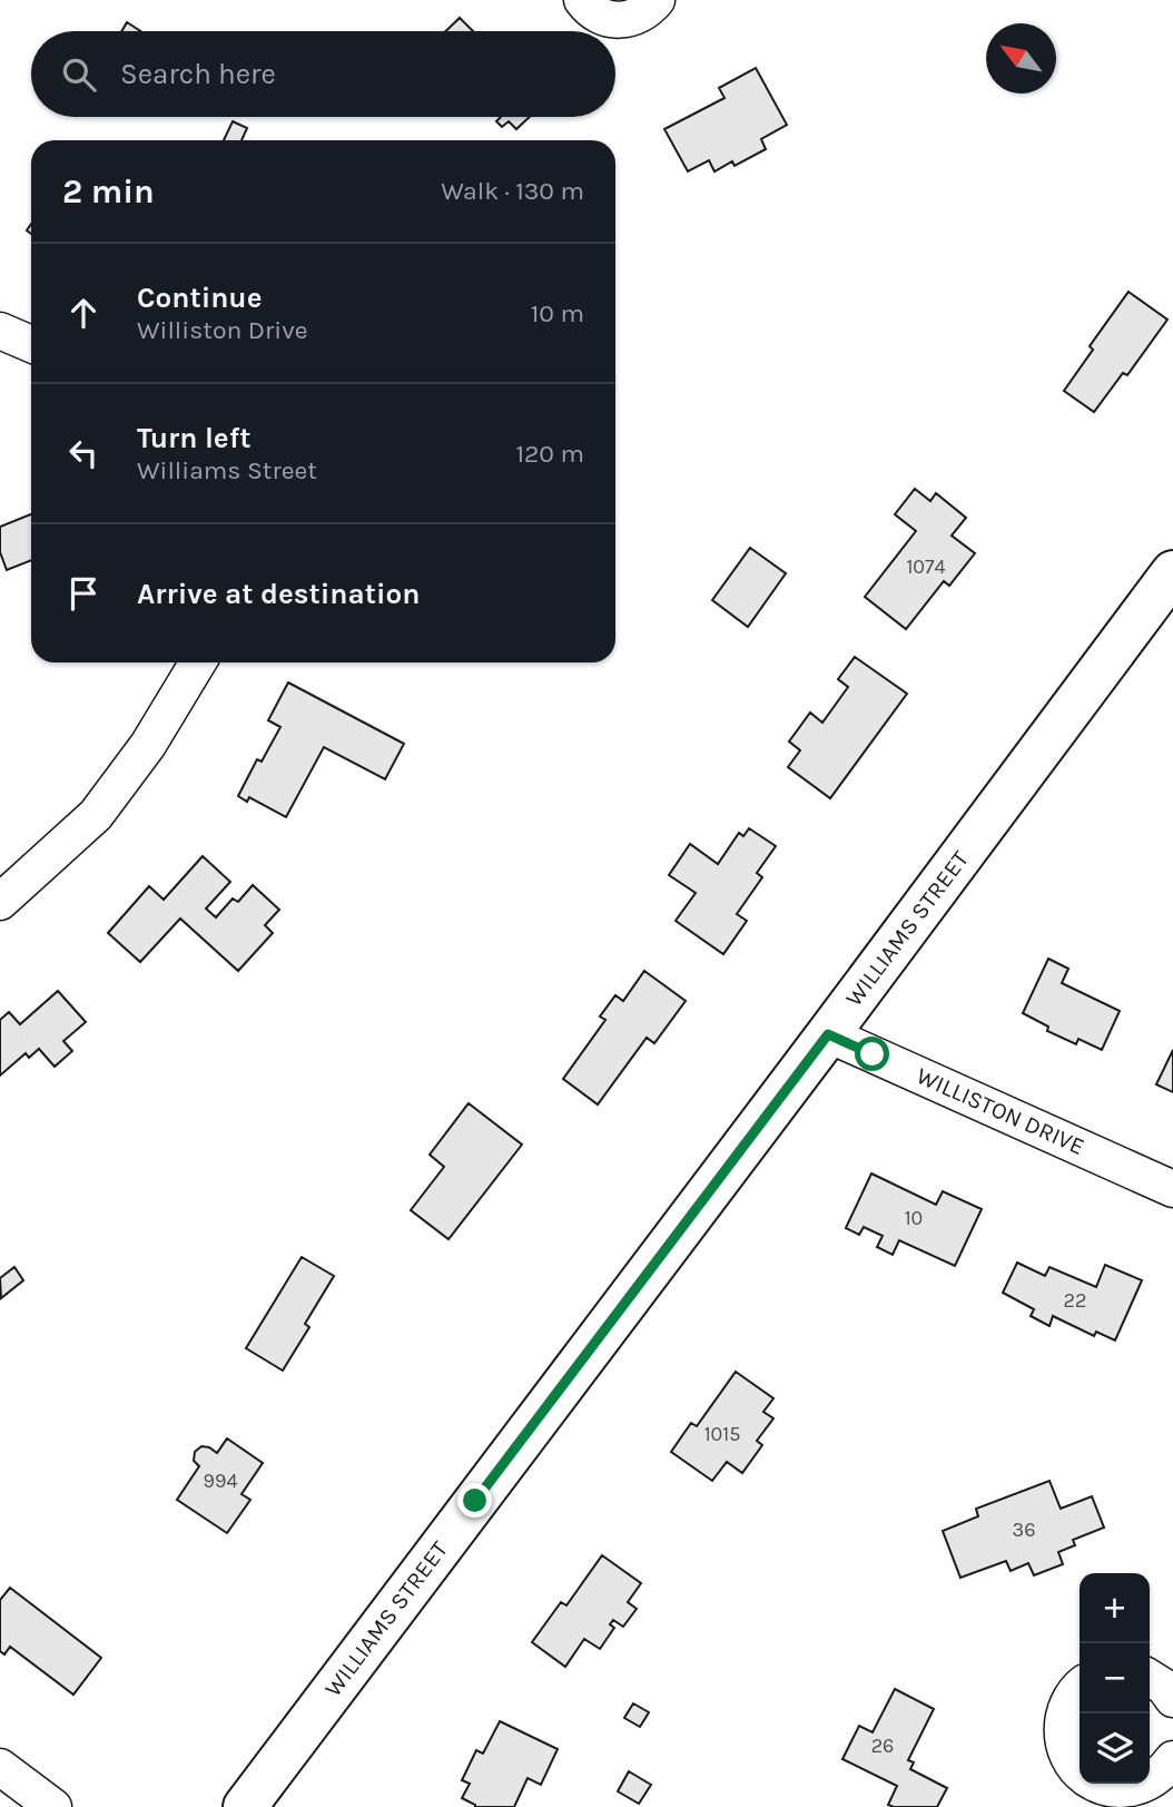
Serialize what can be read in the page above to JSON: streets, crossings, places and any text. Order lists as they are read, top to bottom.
{
  "streets": {
    "main road": ["WILLIAMS STREET"],
    "street": ["WILLISTON DRIVE"]
  },
  "crossings": [
    ["WILLIAMS STREET", "WILLISTON DRIVE"]
  ],
  "house_numbers": [
    "1074",
    "10",
    "22",
    "1015",
    "994",
    "36",
    "26"
  ],
  "north": "top left",
  "page": {
    "search": "Search here",
    "heading": ["2 min", "Walk · 130 m"],
    "list": [
      ["Continue", "Williston Drive", "10 m"],
      ["Turn left", "Williams Street", "120 m"],
      "Arrive at destination"
    ],
    "map_buttons": ["+", "−"]
  }
}
